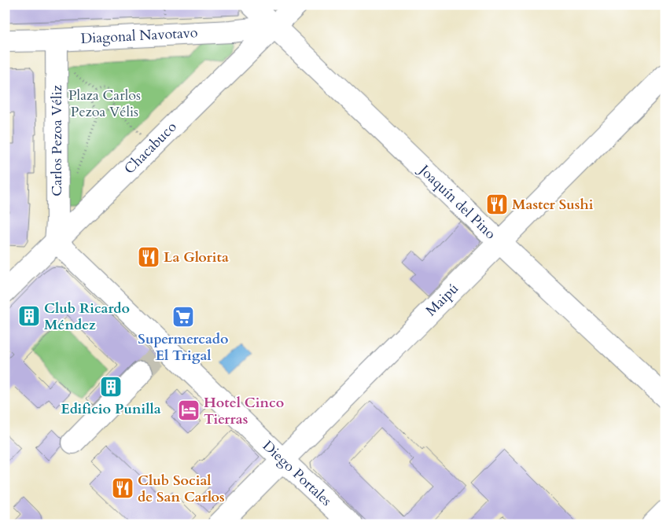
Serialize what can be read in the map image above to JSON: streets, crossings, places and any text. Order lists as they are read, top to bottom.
{
  "streets": {
    "street": [
      "Diagonal Navotavo",
      "Carlos Pezoa Véliz",
      "Chacabuco",
      "Joaquín del Pino",
      "Maipú",
      "Diego Portales"
    ]
  },
  "crossings": [
    ["Diagonal Navotavo", "Carlos Pezoa Véliz"],
    ["Diagonal Navotavo", "Chacabuco"],
    ["Diagonal Navotavo", "Joaquín del Pino"],
    ["Carlos Pezoa Véliz", "Chacabuco"],
    ["Carlos Pezoa Véliz", "Diego Portales"],
    ["Chacabuco", "Joaquín del Pino"],
    ["Chacabuco", "Diego Portales"],
    ["Joaquín del Pino", "Maipú"],
    ["Maipú", "Diego Portales"]
  ],
  "parks": ["Plaza Carlos Pezoa Vélis"],
  "places": {
    "restaurant": ["Master Sushi", "La Glorita", "Club Social de San Carlos"],
    "building": ["Club Ricardo Méndez", "Edificio Punilla"],
    "supermarket": ["Supermercado El Trigal"],
    "hotel": ["Hotel Cinco Tierras"]
  }
}
